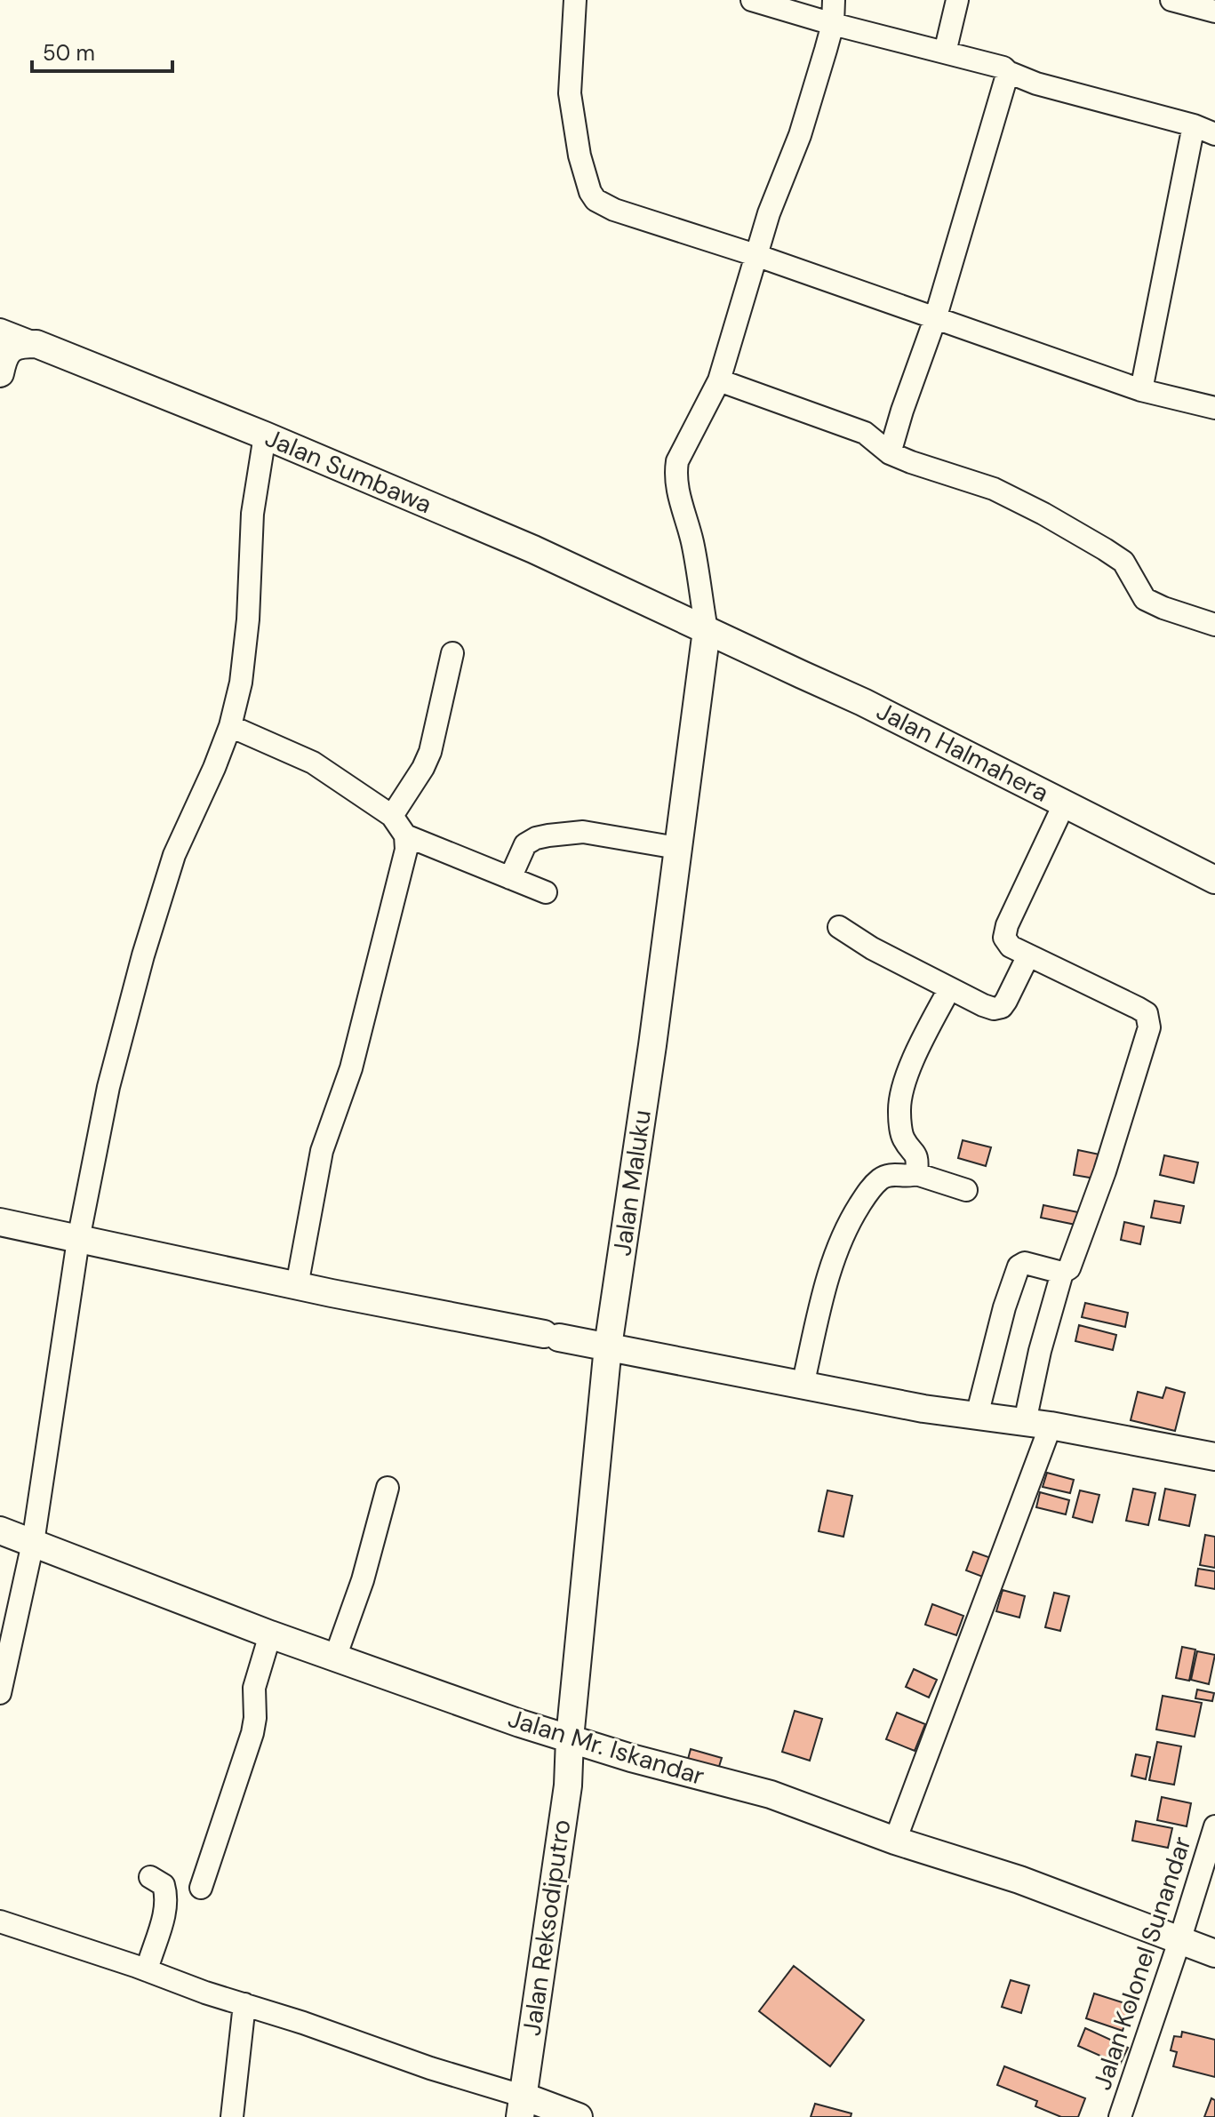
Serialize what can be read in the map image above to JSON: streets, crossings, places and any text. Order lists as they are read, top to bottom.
{
  "streets": {
    "main road": [
      "Jalan Sumbawa",
      "Jalan Halmahera",
      "Jalan Maluku",
      "Jalan Mr. Iskandar",
      "Jalan Reksodiputro"
    ],
    "street": ["Jalan Kolonel Sunandar"]
  },
  "crossings": [
    ["Jalan Sumbawa", "Jalan Halmahera"],
    ["Jalan Sumbawa", "Jalan Maluku"],
    ["Jalan Halmahera", "Jalan Maluku"],
    ["Jalan Maluku", "Jalan Mr. Iskandar"],
    ["Jalan Maluku", "Jalan Reksodiputro"],
    ["Jalan Mr. Iskandar", "Jalan Reksodiputro"],
    ["Jalan Mr. Iskandar", "Jalan Kolonel Sunandar"]
  ],
  "scale_bar": "50 m"
}
